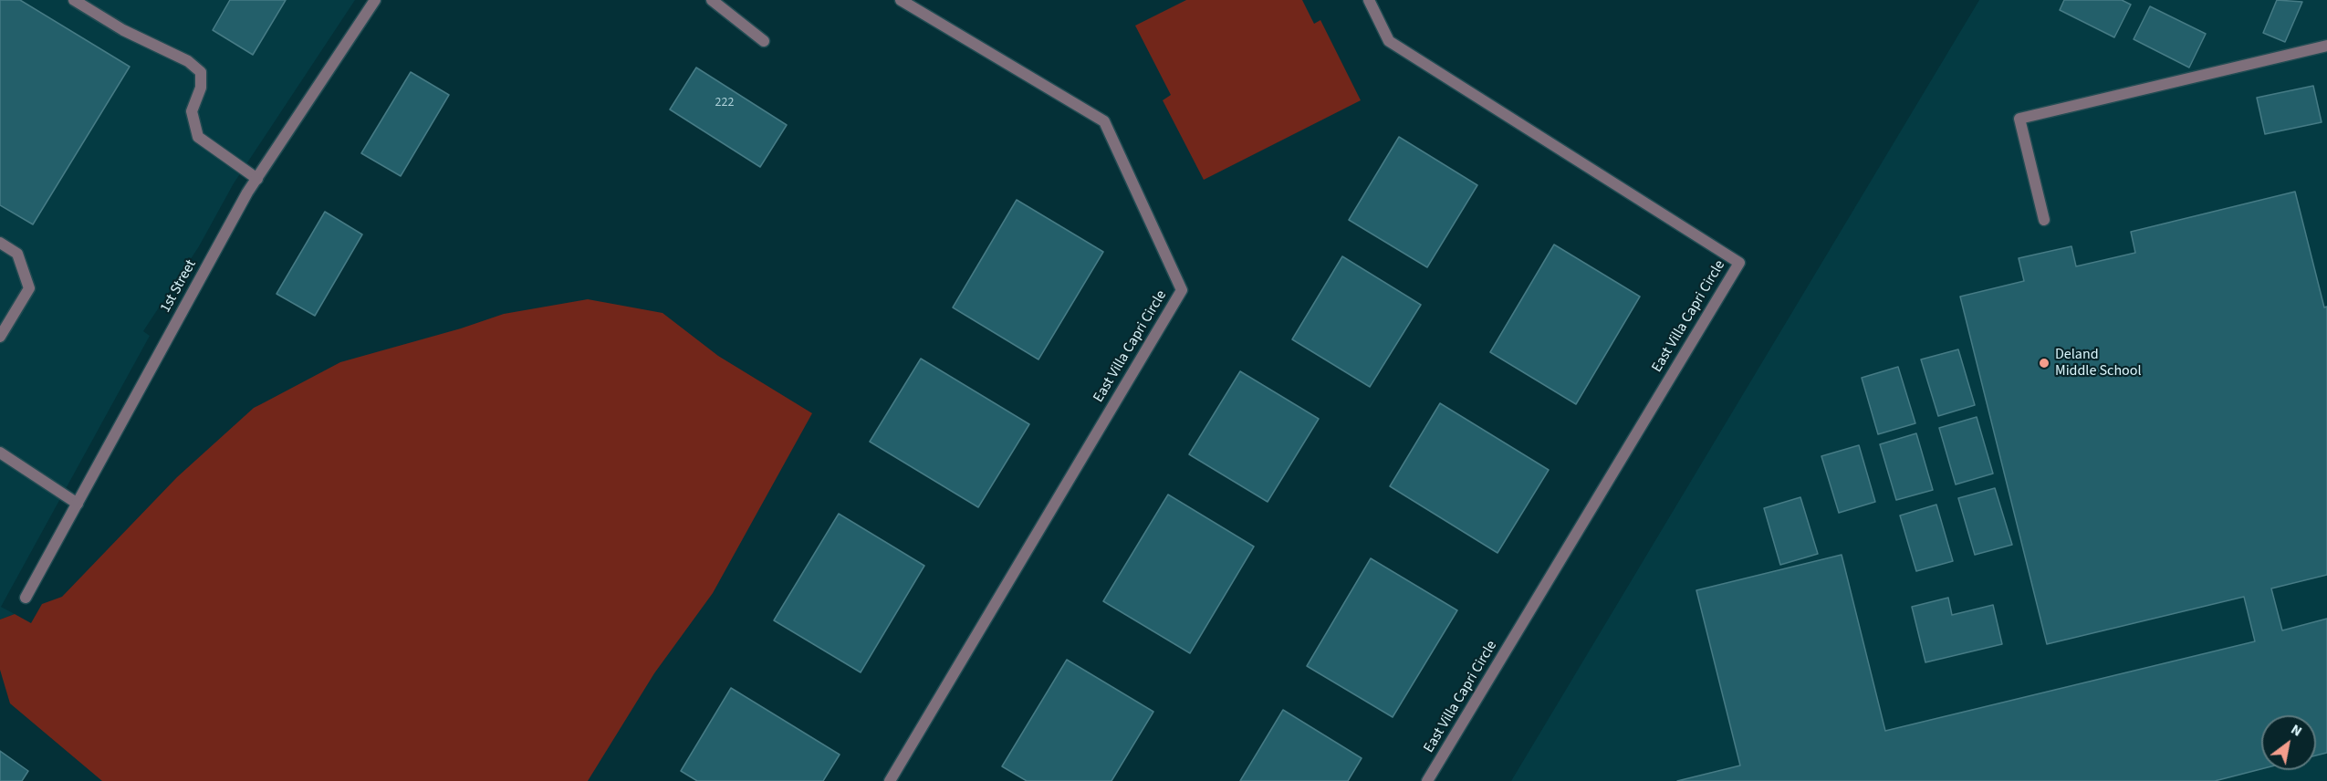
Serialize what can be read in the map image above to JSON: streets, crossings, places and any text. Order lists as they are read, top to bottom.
{
  "streets": {
    "street": ["1st Street", "East Villa Capri Circle"]
  },
  "places": ["Deland Middle School"],
  "house_numbers": ["222"],
  "north": "top right"
}
